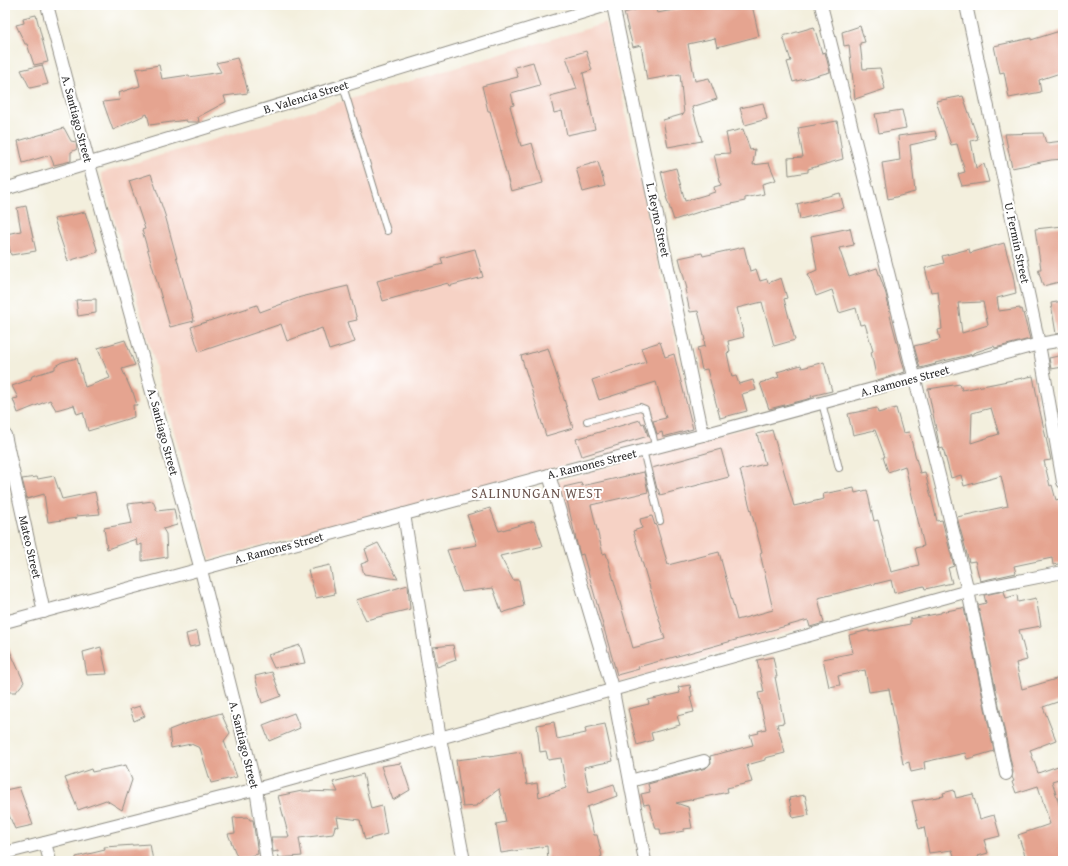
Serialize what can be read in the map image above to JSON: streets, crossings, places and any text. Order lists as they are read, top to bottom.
{
  "streets": {
    "street": [
      "B. Valencia Street",
      "A. Santiago Street",
      "L. Reyno Street",
      "U. Fermin Street",
      "A. Ramones Street",
      "Mateo Street"
    ]
  },
  "crossings": [
    ["B. Valencia Street", "A. Santiago Street"],
    ["A. Santiago Street", "A. Ramones Street"],
    ["L. Reyno Street", "A. Ramones Street"],
    ["U. Fermin Street", "A. Ramones Street"],
    ["A. Ramones Street", "Mateo Street"]
  ],
  "districts": ["SALINUNGAN WEST"]
}
